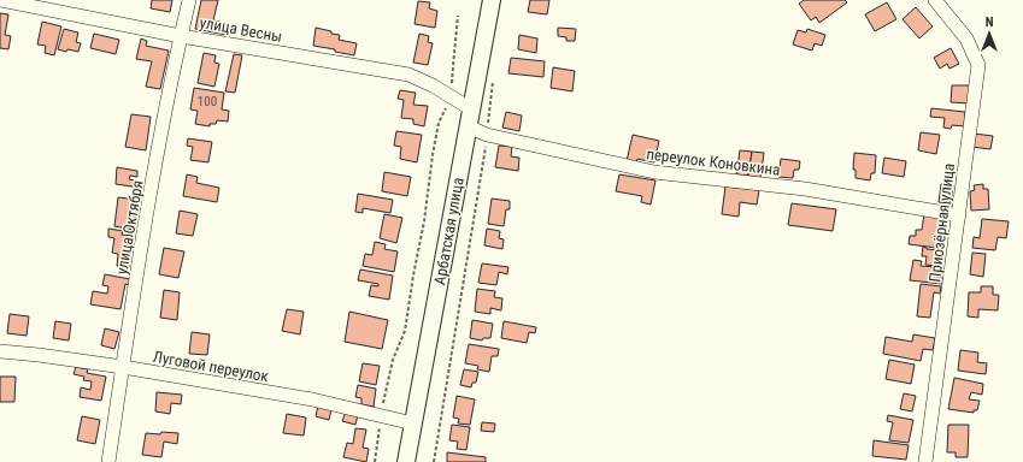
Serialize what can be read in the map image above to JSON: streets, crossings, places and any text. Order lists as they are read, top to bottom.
{
  "streets": {
    "main road": ["Арбатская улица"],
    "street": [
      "улица Весны",
      "переулок Коновкина",
      "Приозёрная улица",
      "улица Октября",
      "Луговой переулок"
    ]
  },
  "crossings": [
    ["улица Весны", "улица Октября"],
    ["улица Весны", "Арбатская улица"],
    ["переулок Коновкина", "Приозёрная улица"],
    ["переулок Коновкина", "Арбатская улица"],
    ["улица Октября", "Луговой переулок"],
    ["Арбатская улица", "Луговой переулок"]
  ],
  "house_numbers": ["100"],
  "north": "top"
}
